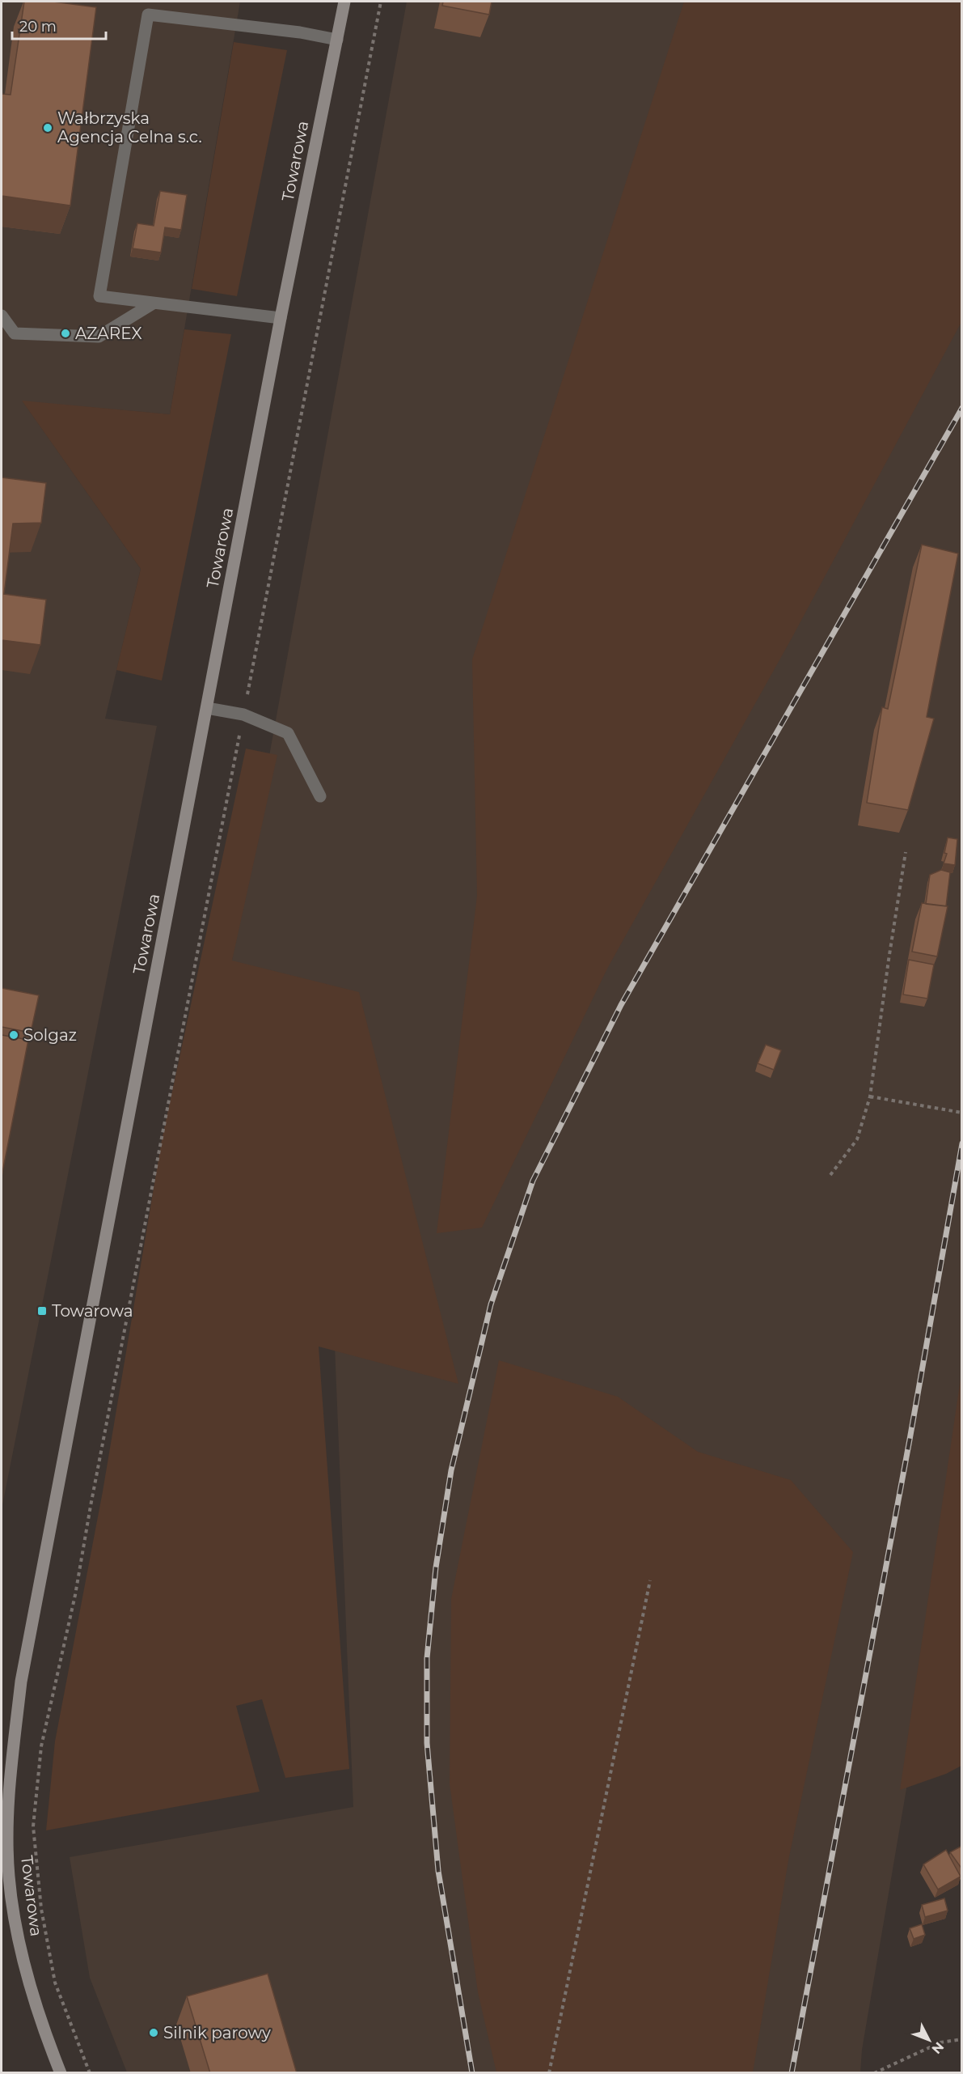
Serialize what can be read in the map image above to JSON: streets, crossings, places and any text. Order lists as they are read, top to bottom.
{
  "streets": {
    "main road": ["Towarowa"]
  },
  "places": {
    "other": [
      "Wałbrzyska Agencja Celna s.c.",
      "AZAREX",
      "Solgaz",
      "Silnik parowy"
    ],
    "transit": ["Towarowa"]
  },
  "scale_bar": "20 m",
  "north": "bottom right"
}
